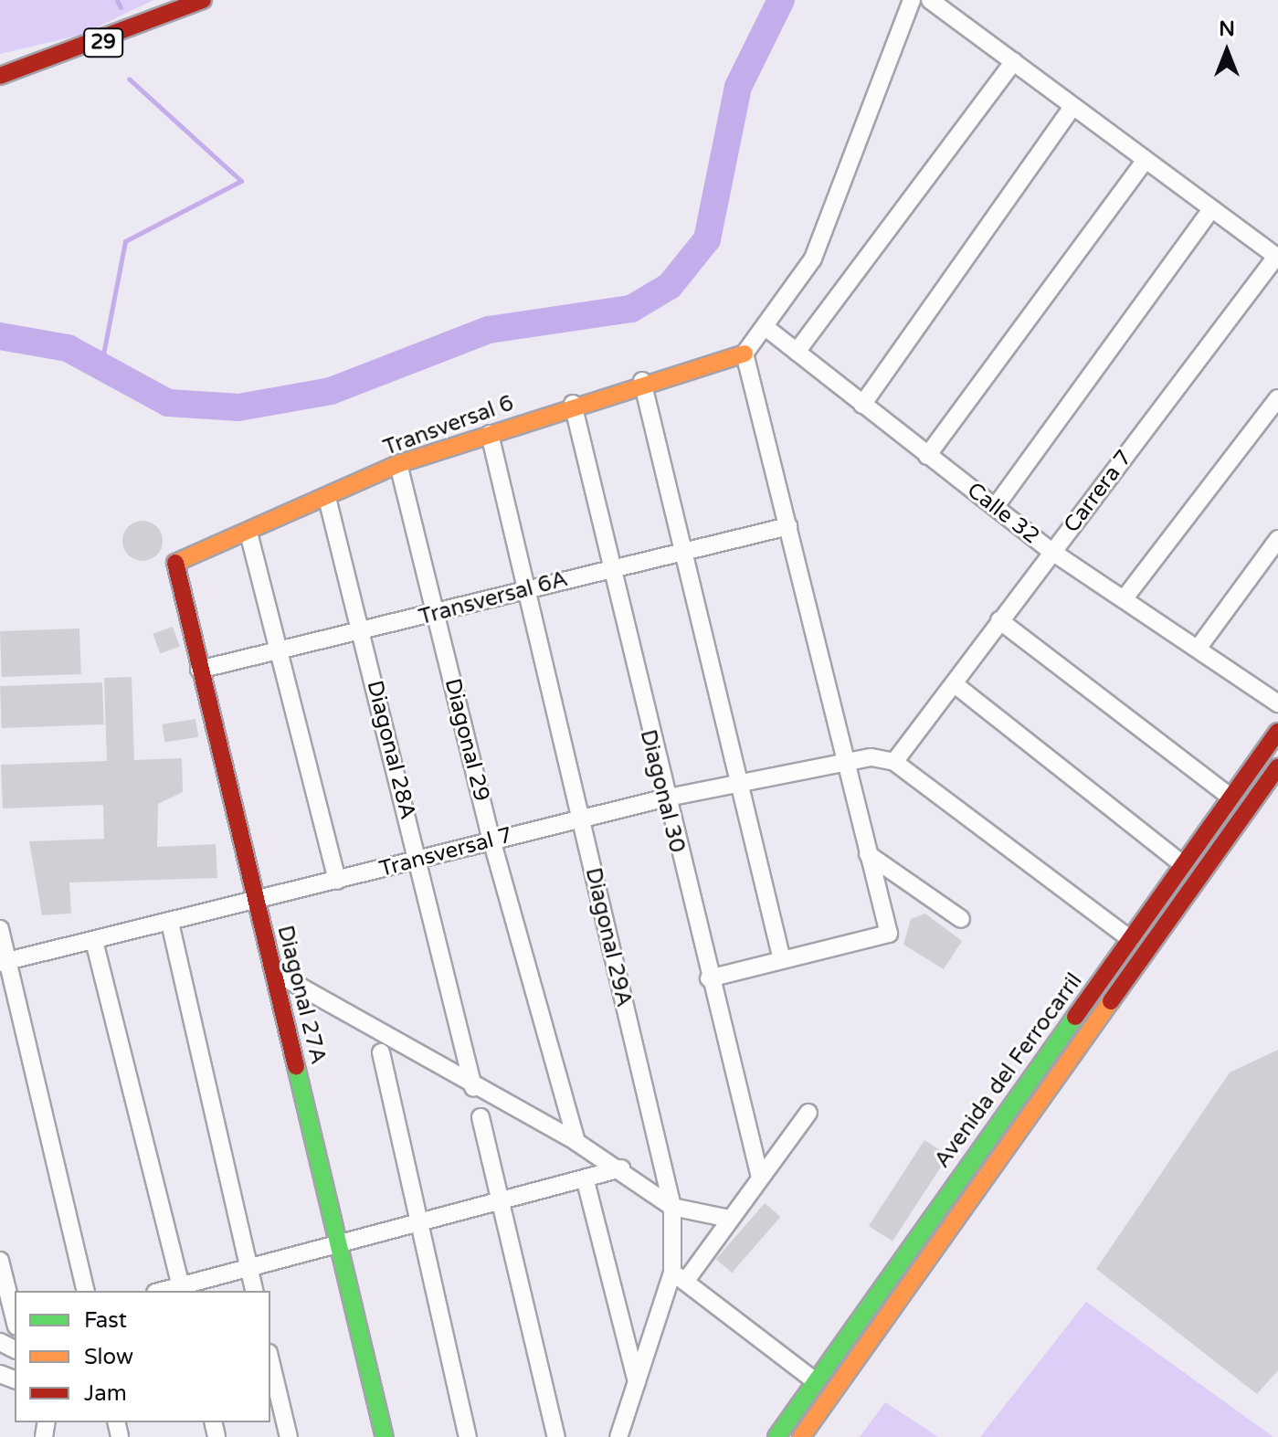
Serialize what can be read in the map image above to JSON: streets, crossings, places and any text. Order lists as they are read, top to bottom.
{
  "streets": {
    "main road": [
      "29",
      "Transversal 6",
      "Diagonal 27A",
      "Avenida del Ferrocarril"
    ],
    "street": [
      "Carrera 7",
      "Calle 32",
      "Transversal 6A",
      "Diagonal 29",
      "Diagonal 28A",
      "Diagonal 30",
      "Transversal 7",
      "Diagonal 29A"
    ]
  },
  "crossings": [
    ["Transversal 6", "Diagonal 29"],
    ["Transversal 6", "Diagonal 28A"],
    ["Transversal 6", "Diagonal 30"],
    ["Transversal 6", "Diagonal 29A"],
    ["Transversal 6", "Diagonal 27A"],
    ["Carrera 7", "Calle 32"],
    ["Carrera 7", "Transversal 7"],
    ["Transversal 6A", "Diagonal 29"],
    ["Transversal 6A", "Diagonal 28A"],
    ["Transversal 6A", "Diagonal 30"],
    ["Transversal 6A", "Diagonal 29A"],
    ["Transversal 6A", "Diagonal 27A"],
    ["Diagonal 29", "Transversal 7"],
    ["Diagonal 28A", "Transversal 7"],
    ["Diagonal 30", "Transversal 7"],
    ["Transversal 7", "Diagonal 29A"],
    ["Transversal 7", "Diagonal 27A"]
  ],
  "legend": ["Fast", "Slow", "Jam"],
  "north": "top"
}
